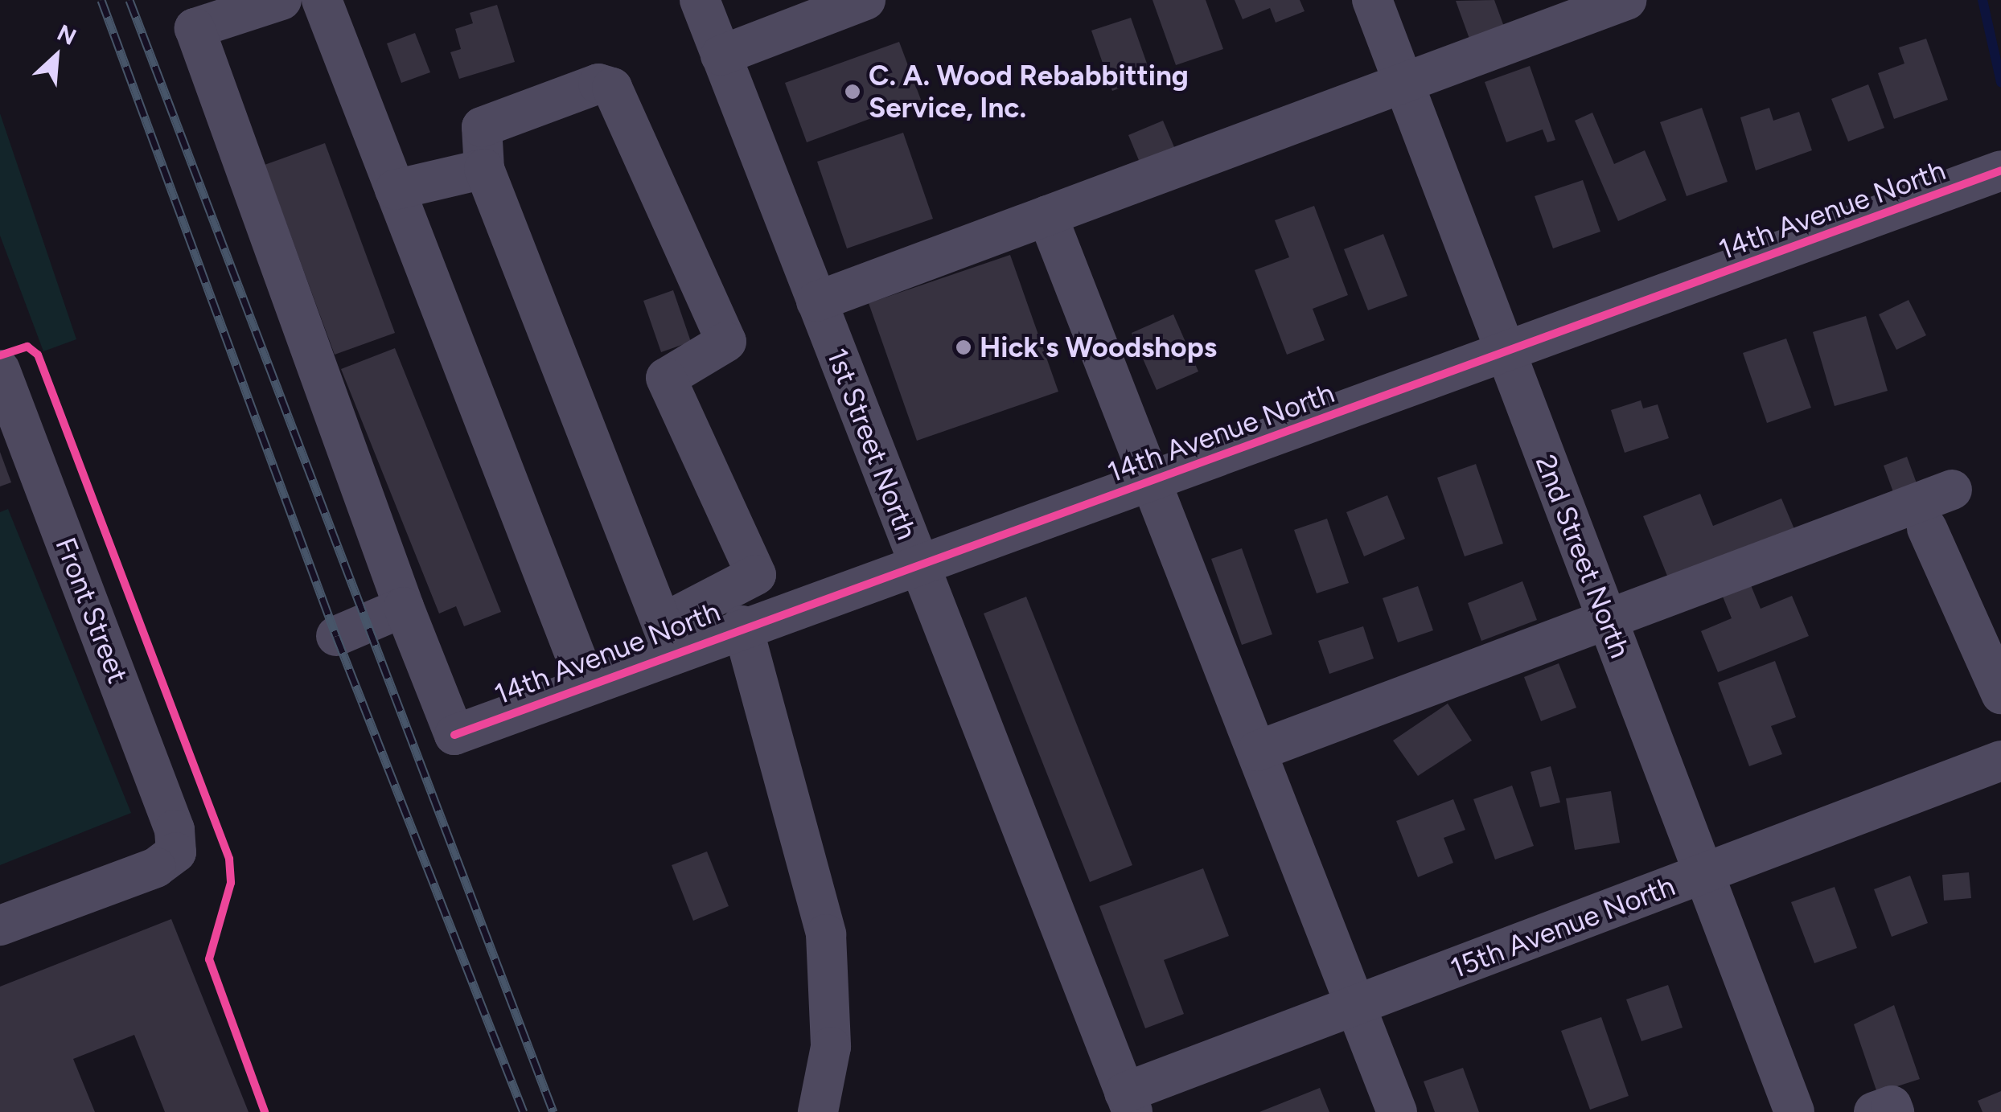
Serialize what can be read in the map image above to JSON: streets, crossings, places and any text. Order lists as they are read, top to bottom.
{
  "streets": {
    "street": [
      "14th Avenue North",
      "1st Street North",
      "2nd Street North",
      "Front Street",
      "15th Avenue North"
    ]
  },
  "crossings": [
    ["14th Avenue North", "1st Street North"],
    ["14th Avenue North", "2nd Street North"],
    ["1st Street North", "15th Avenue North"],
    ["2nd Street North", "15th Avenue North"]
  ],
  "places": ["C. A. Wood Rebabbitting Service, Inc.", "Hick's Woodshops"],
  "north": "top right"
}
